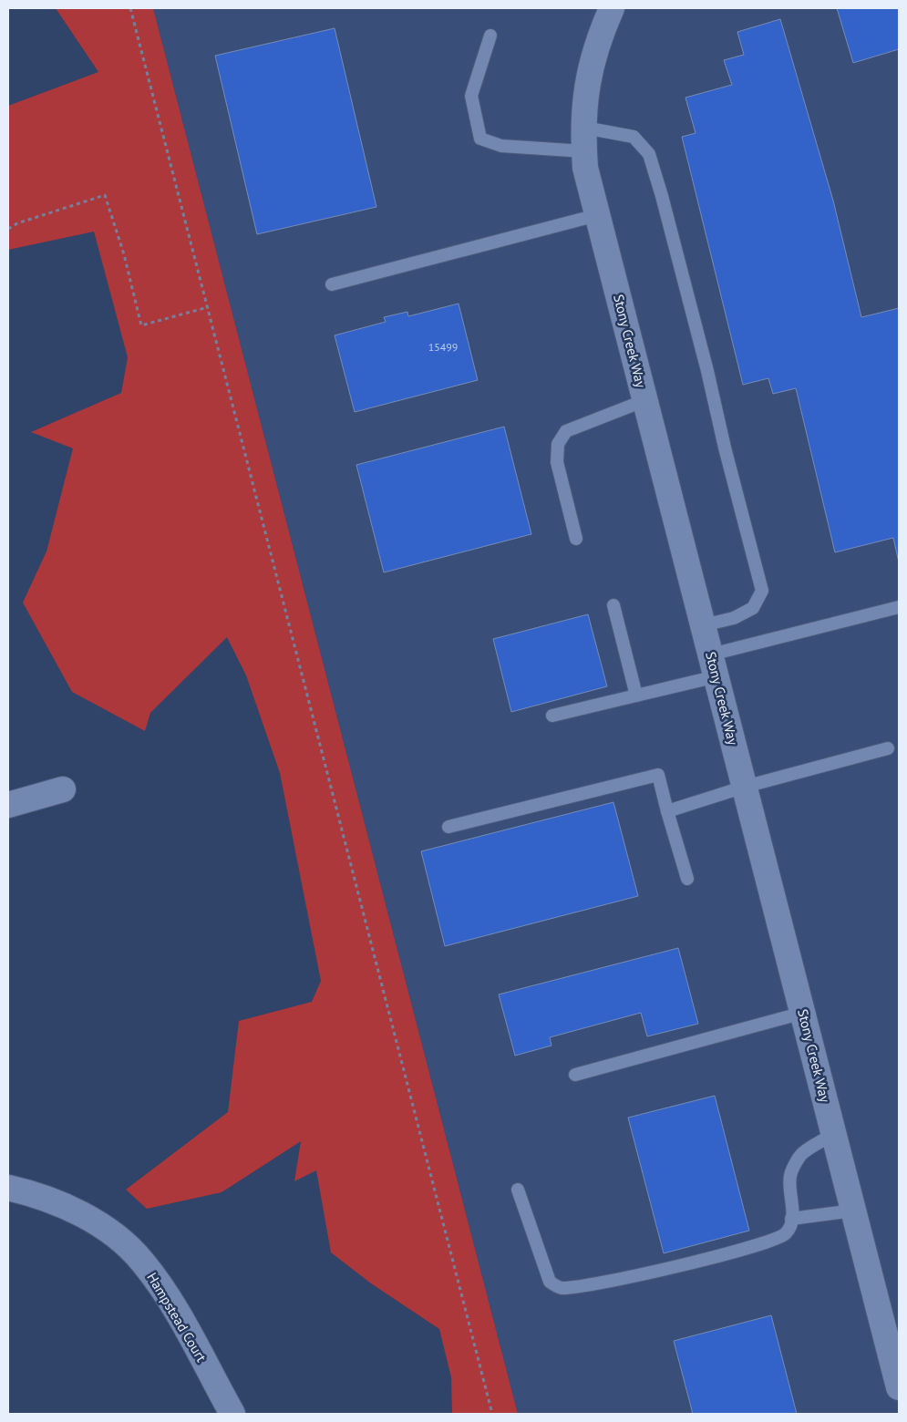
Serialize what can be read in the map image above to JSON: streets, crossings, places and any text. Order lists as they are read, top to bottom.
{
  "streets": {
    "street": ["Stony Creek Way", "Hampstead Court"]
  },
  "house_numbers": ["15499"]
}
